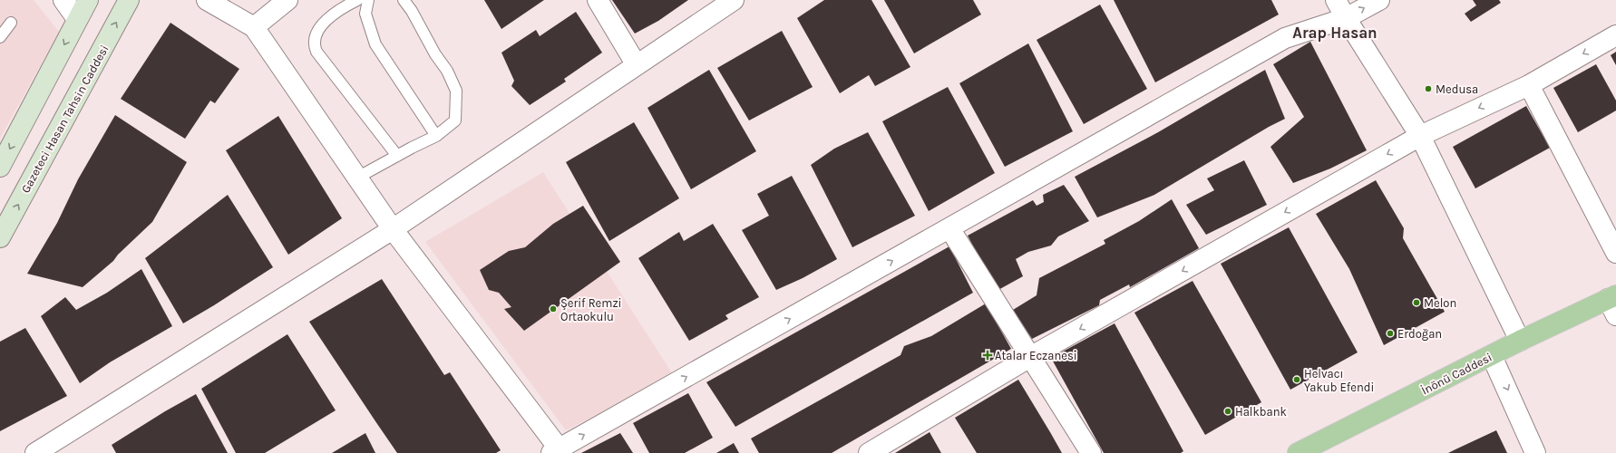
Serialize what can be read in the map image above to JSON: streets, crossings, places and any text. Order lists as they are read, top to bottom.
{
  "streets": {
    "main road": ["Gazeteci Hasan Tahsin Caddesi", "İnönü Caddesi"]
  },
  "districts": ["Arap Hasan"],
  "places": {
    "other": [
      "Medusa",
      "Melon",
      "Şerif Remzi Ortaokulu",
      "Erdoğan",
      "Helvacı Yakub Efendi",
      "Halkbank"
    ],
    "health": ["Atalar Eczanesi"]
  }
}
